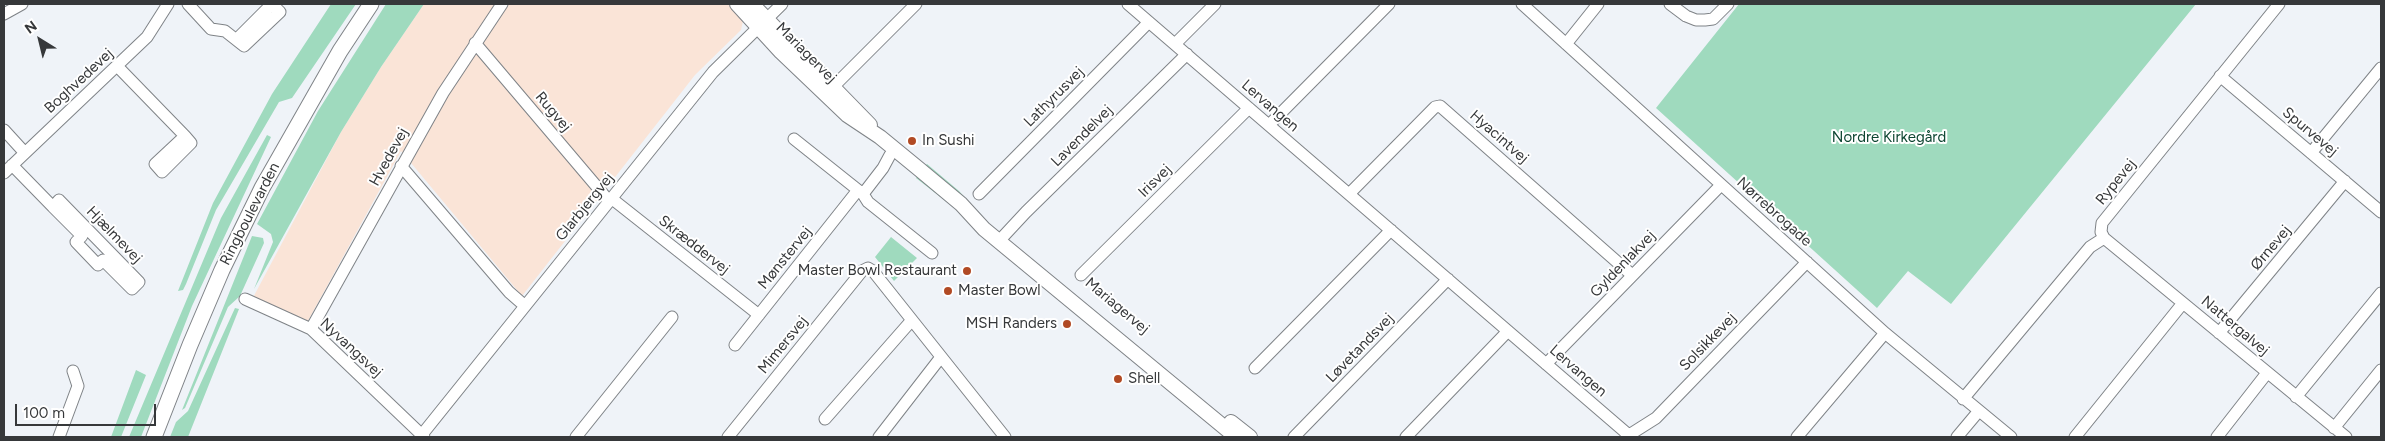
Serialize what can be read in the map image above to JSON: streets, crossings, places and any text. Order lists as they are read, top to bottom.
{
  "streets": {
    "main road": ["Ringboulevarden"],
    "street": [
      "Mariagervej",
      "Boghvedevej",
      "Lathyrusvej",
      "Lervangen",
      "Rugvej",
      "Spurvevej",
      "Lavendelvej",
      "Hyacintvej",
      "Hvedevej",
      "Irisvej",
      "Rypevej",
      "Glarbjergvej",
      "Nørrebrogade",
      "Hjælmevej",
      "Skræddervej",
      "Ørnevej",
      "Mønstervej",
      "Gyldenlakvej",
      "Nattergalvej",
      "Solsikkevej",
      "Mimersvej",
      "Nyvangsvej",
      "Løvetandsvej"
    ]
  },
  "crossings": [
    ["Mariagervej", "Lavendelvej"],
    ["Mariagervej", "Glarbjergvej"],
    ["Boghvedevej", "Hjælmevej"],
    ["Lathyrusvej", "Lervangen"],
    ["Lervangen", "Lavendelvej"],
    ["Lervangen", "Hyacintvej"],
    ["Lervangen", "Irisvej"],
    ["Lervangen", "Gyldenlakvej"],
    ["Lervangen", "Solsikkevej"],
    ["Lervangen", "Løvetandsvej"],
    ["Rugvej", "Hvedevej"],
    ["Rugvej", "Glarbjergvej"],
    ["Rugvej", "Skræddervej"],
    ["Spurvevej", "Rypevej"],
    ["Spurvevej", "Ørnevej"],
    ["Hyacintvej", "Gyldenlakvej"],
    ["Hvedevej", "Nyvangsvej"],
    ["Rypevej", "Nattergalvej"],
    ["Glarbjergvej", "Skræddervej"],
    ["Glarbjergvej", "Nyvangsvej"],
    ["Nørrebrogade", "Gyldenlakvej"],
    ["Nørrebrogade", "Solsikkevej"],
    ["Skræddervej", "Mønstervej"],
    ["Ørnevej", "Nattergalvej"]
  ],
  "parks": ["Nordre Kirkegård"],
  "places": [
    "In Sushi",
    "Master Bowl Restaurant",
    "Master Bowl",
    "MSH Randers",
    "Shell"
  ],
  "scale_bar": "100 m",
  "north": "top left"
}
